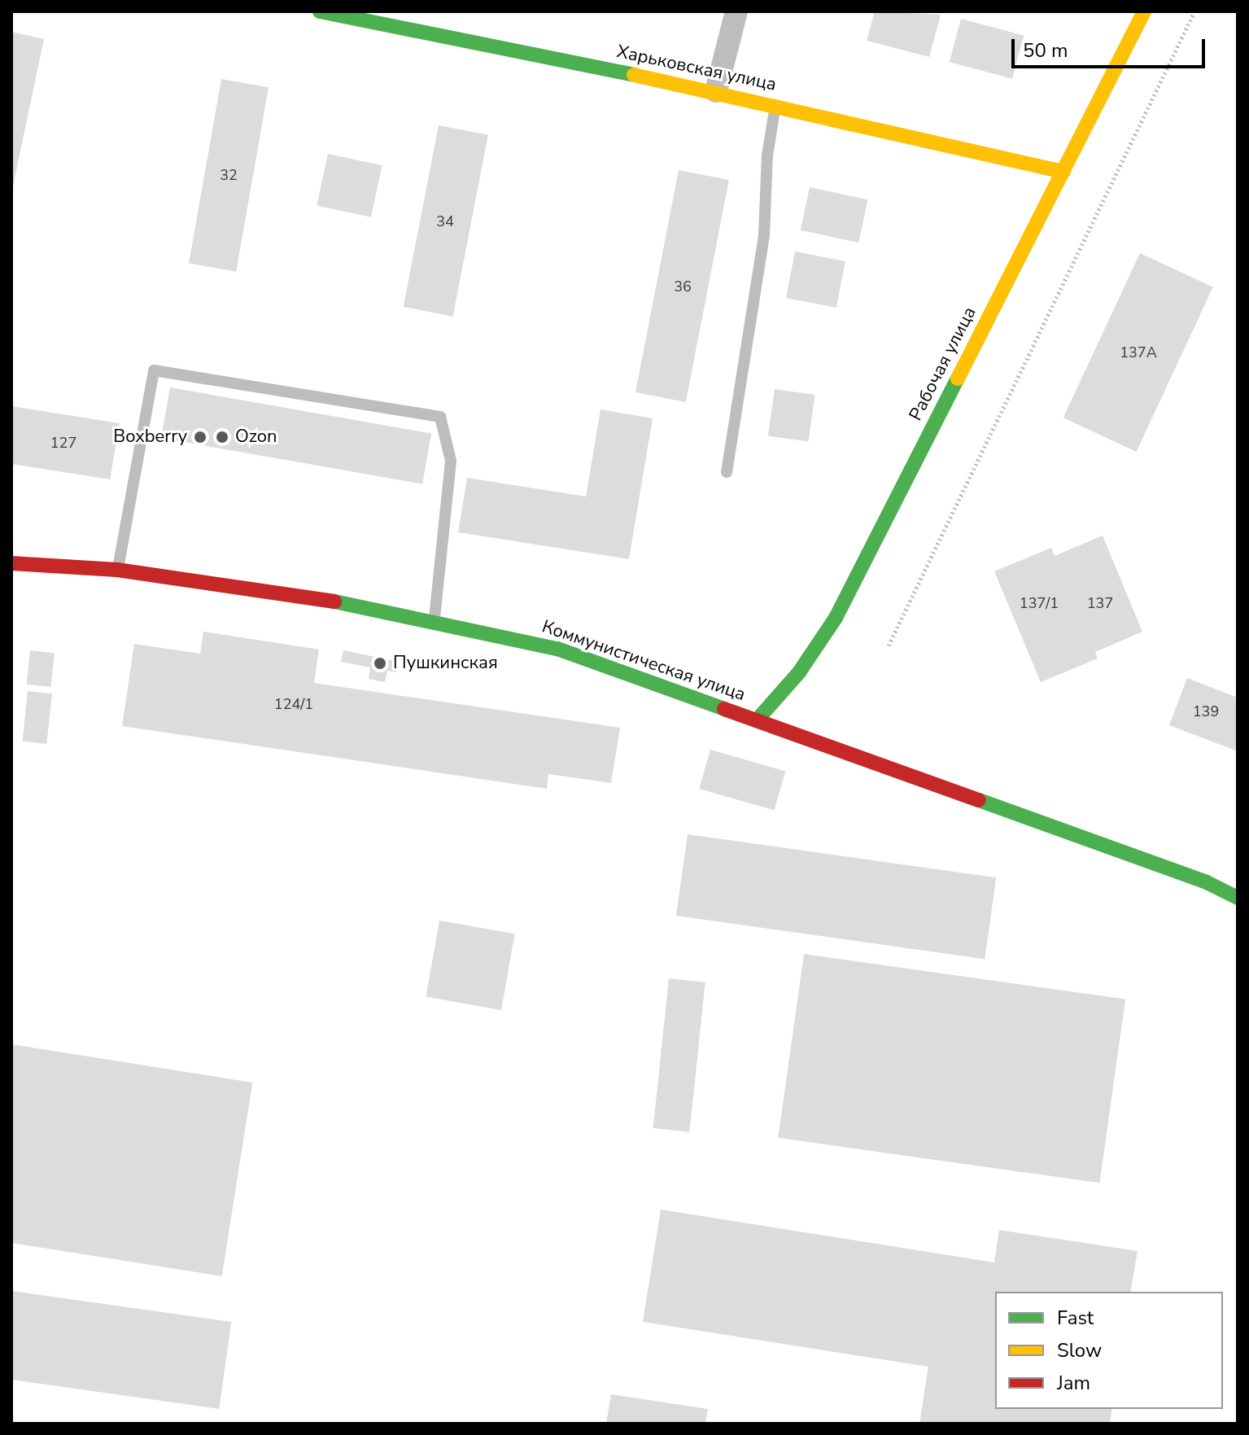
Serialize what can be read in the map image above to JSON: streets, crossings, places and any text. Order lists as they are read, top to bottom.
{
  "streets": {
    "street": ["Харьковская улица", "Рабочая улица", "Коммунистическая улица"]
  },
  "crossings": [
    ["Харьковская улица", "Рабочая улица"],
    ["Рабочая улица", "Коммунистическая улица"]
  ],
  "places": ["Boxberry", "Ozon", "Пушкинская"],
  "house_numbers": [
    "32",
    "34",
    "36",
    "137А",
    "127",
    "137/1",
    "137",
    "124/1",
    "139"
  ],
  "legend": ["Fast", "Slow", "Jam"],
  "scale_bar": "50 m"
}
